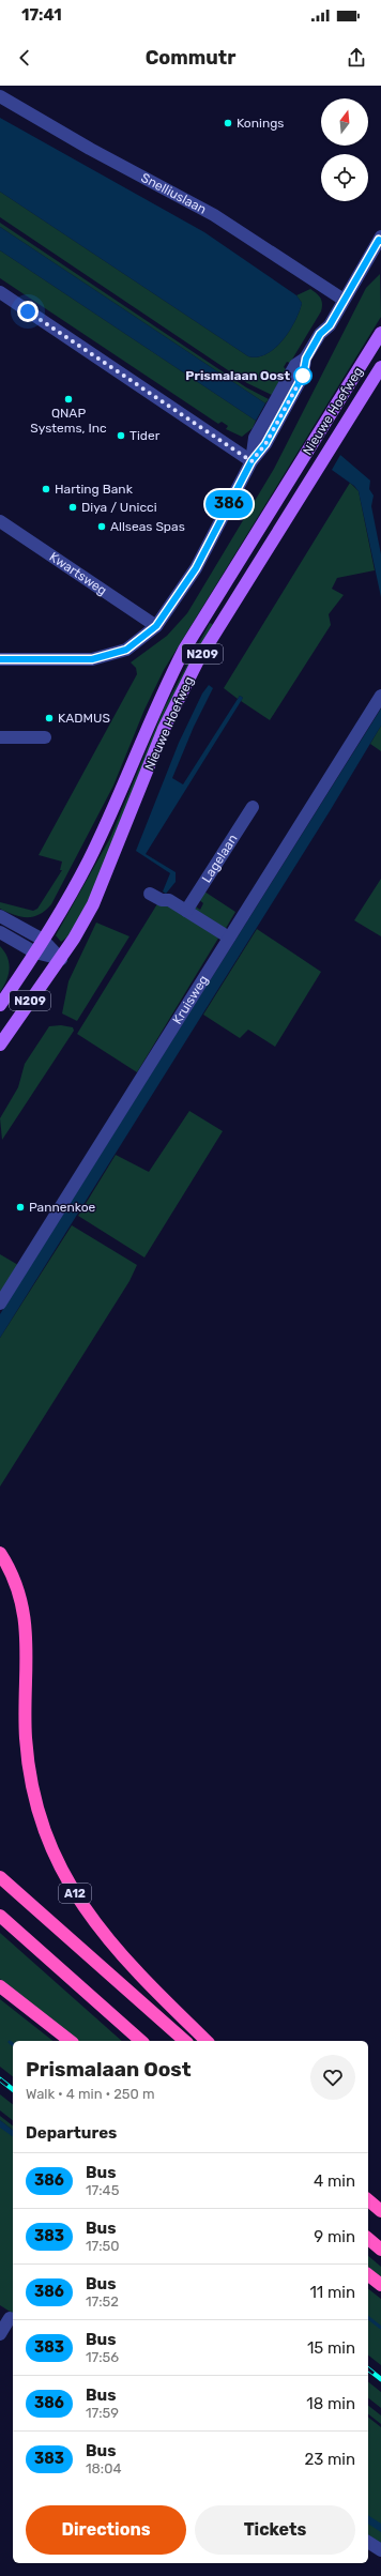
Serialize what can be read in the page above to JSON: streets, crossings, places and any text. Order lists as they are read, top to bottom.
{
  "streets": {
    "highway": ["A12"],
    "main road": ["Nieuwe Hoefweg", "N209"],
    "street": [
      "Snelliuslaan",
      "Kwartsweg",
      "Lagelaan",
      "Kruisweg"
    ]
  },
  "places": [
    "Konings",
    "Prismalaan Oost",
    "QNAP Systems, Inc",
    "Tider",
    "Harting Bank",
    "Diya / Unicci",
    "Allseas Spas",
    "KADMUS",
    "Pannenkoe"
  ],
  "lines": ["bus line 386"],
  "north": "top",
  "page": {
    "status": "17:41",
    "header": "Commutr",
    "on_map": "386",
    "heading": [
      ["Prismalaan Oost", "Walk · 4 min · 250 m"],
      "Departures"
    ],
    "list": [
      {
        "mark": "386",
        "name": "Bus",
        "note": "17:45",
        "value": "4 min"
      },
      {
        "mark": "383",
        "name": "Bus",
        "note": "17:50",
        "value": "9 min"
      },
      {
        "mark": "386",
        "name": "Bus",
        "note": "17:52",
        "value": "11 min"
      },
      {
        "mark": "383",
        "name": "Bus",
        "note": "17:56",
        "value": "15 min"
      },
      {
        "mark": "386",
        "name": "Bus",
        "note": "17:59",
        "value": "18 min"
      },
      {
        "mark": "383",
        "name": "Bus",
        "note": "18:04",
        "value": "23 min"
      }
    ],
    "buttons": ["Directions", "Tickets"]
  }
}
